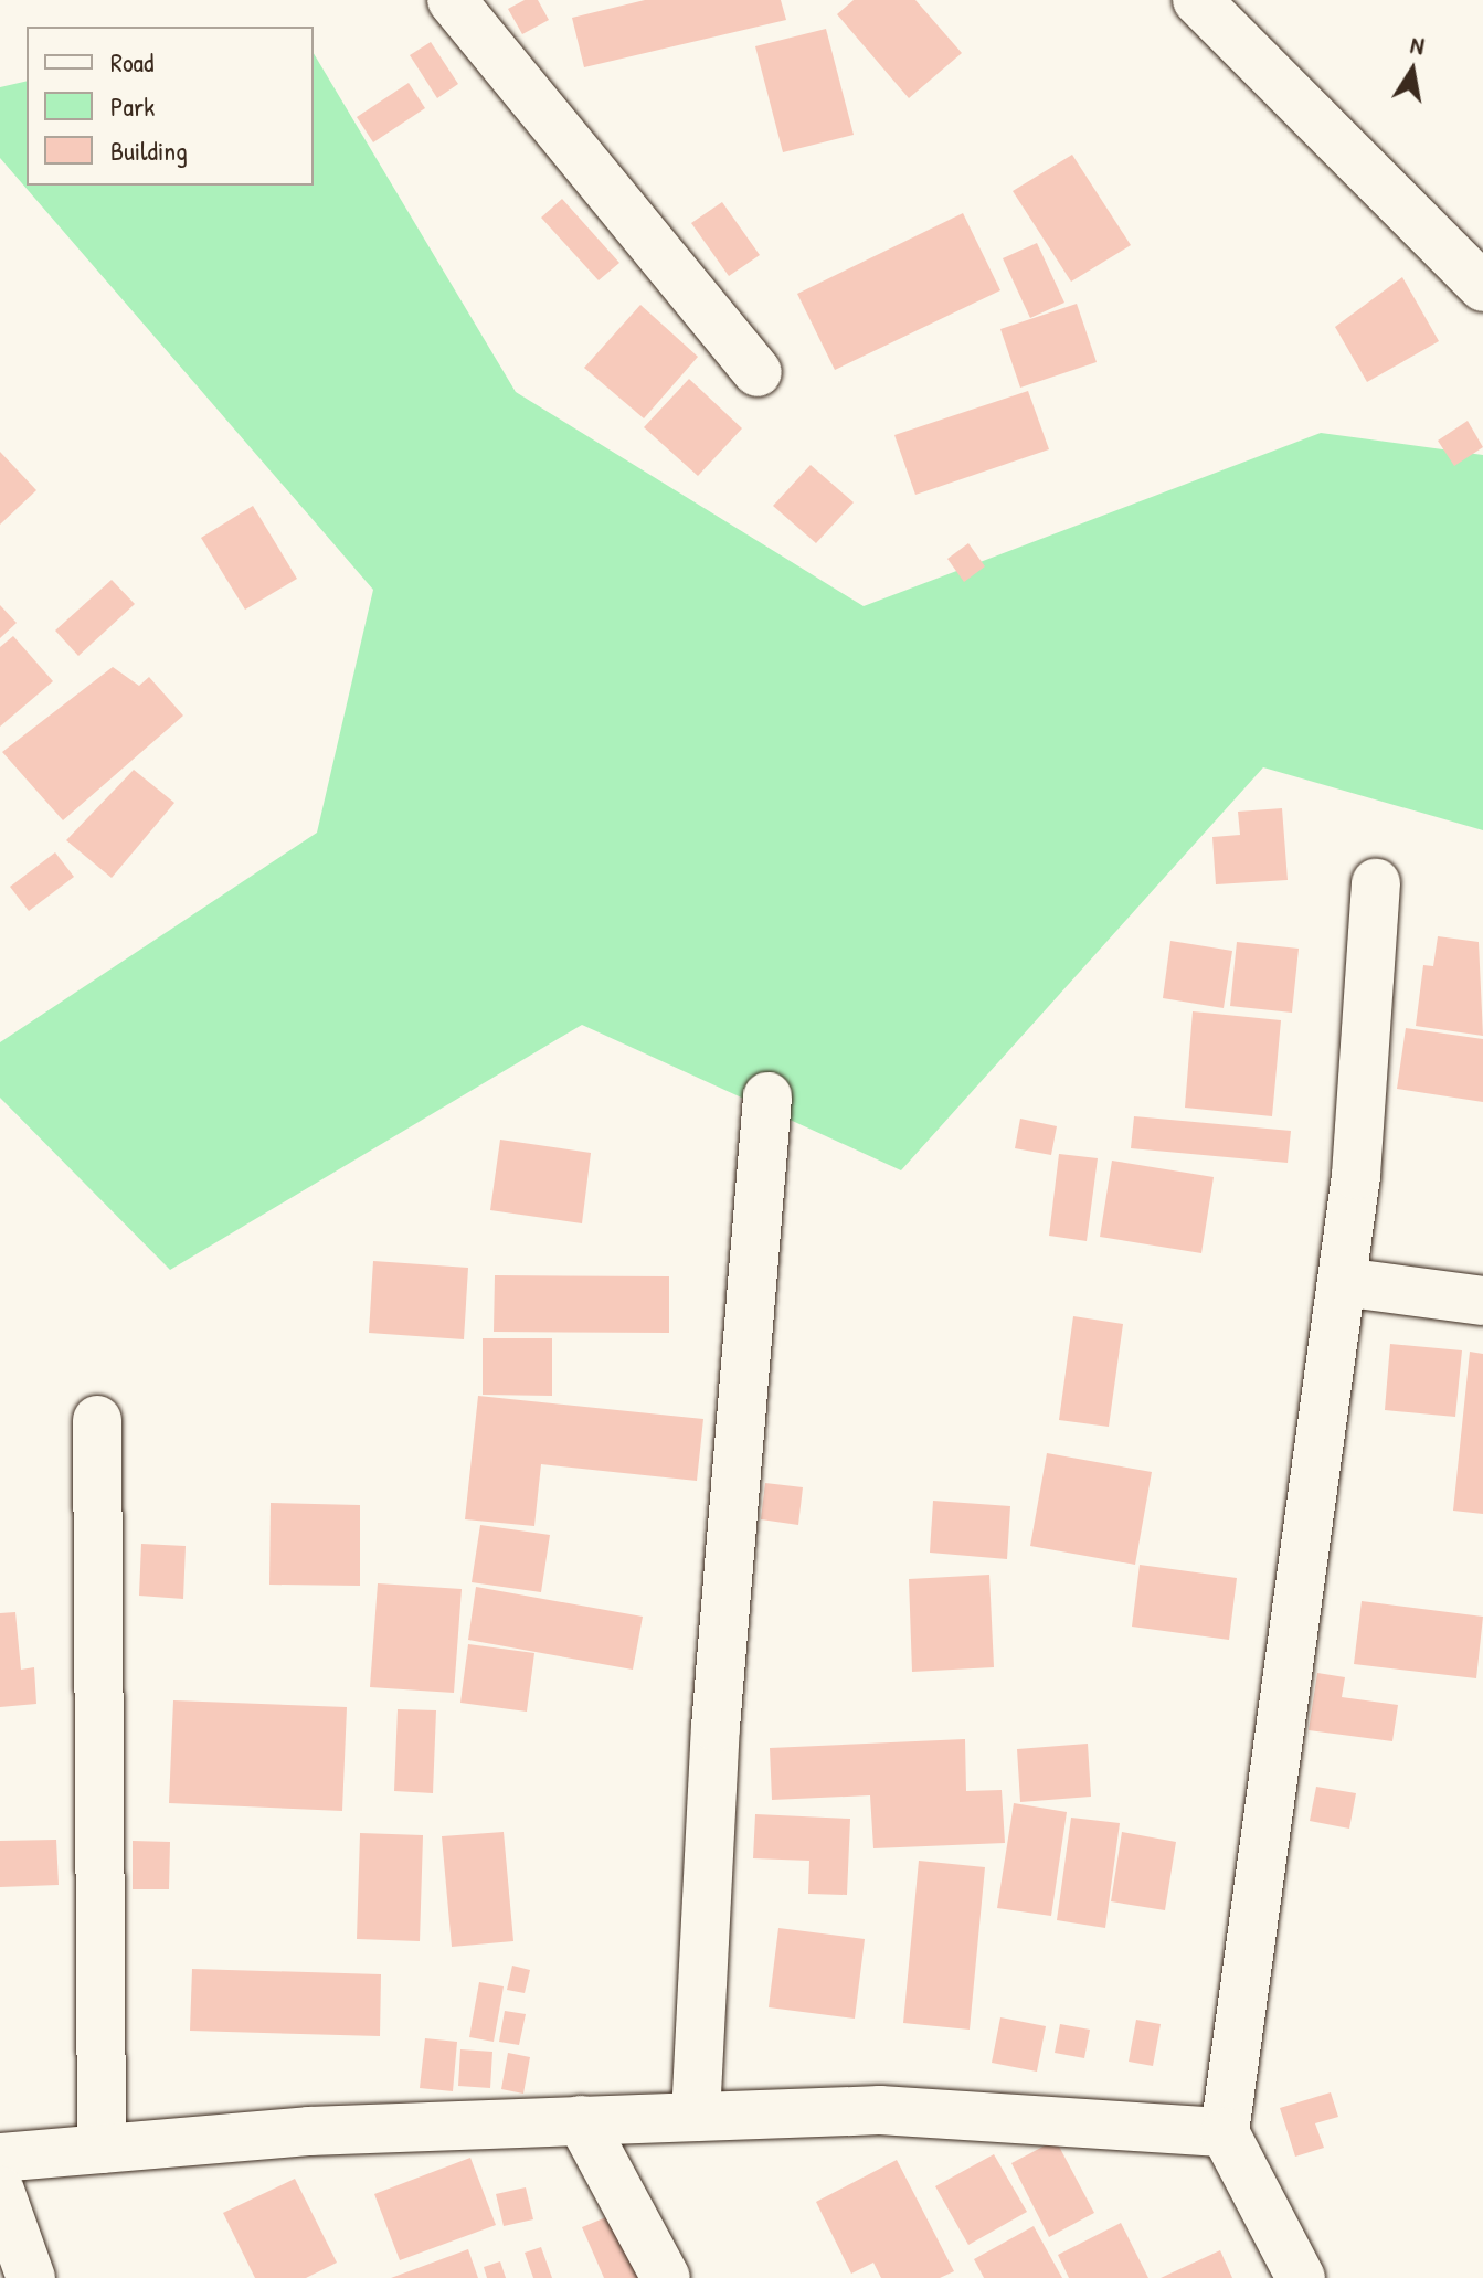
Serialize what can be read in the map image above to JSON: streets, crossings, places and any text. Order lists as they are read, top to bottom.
{
  "legend": ["Road", "Park", "Building"],
  "north": "top"
}
